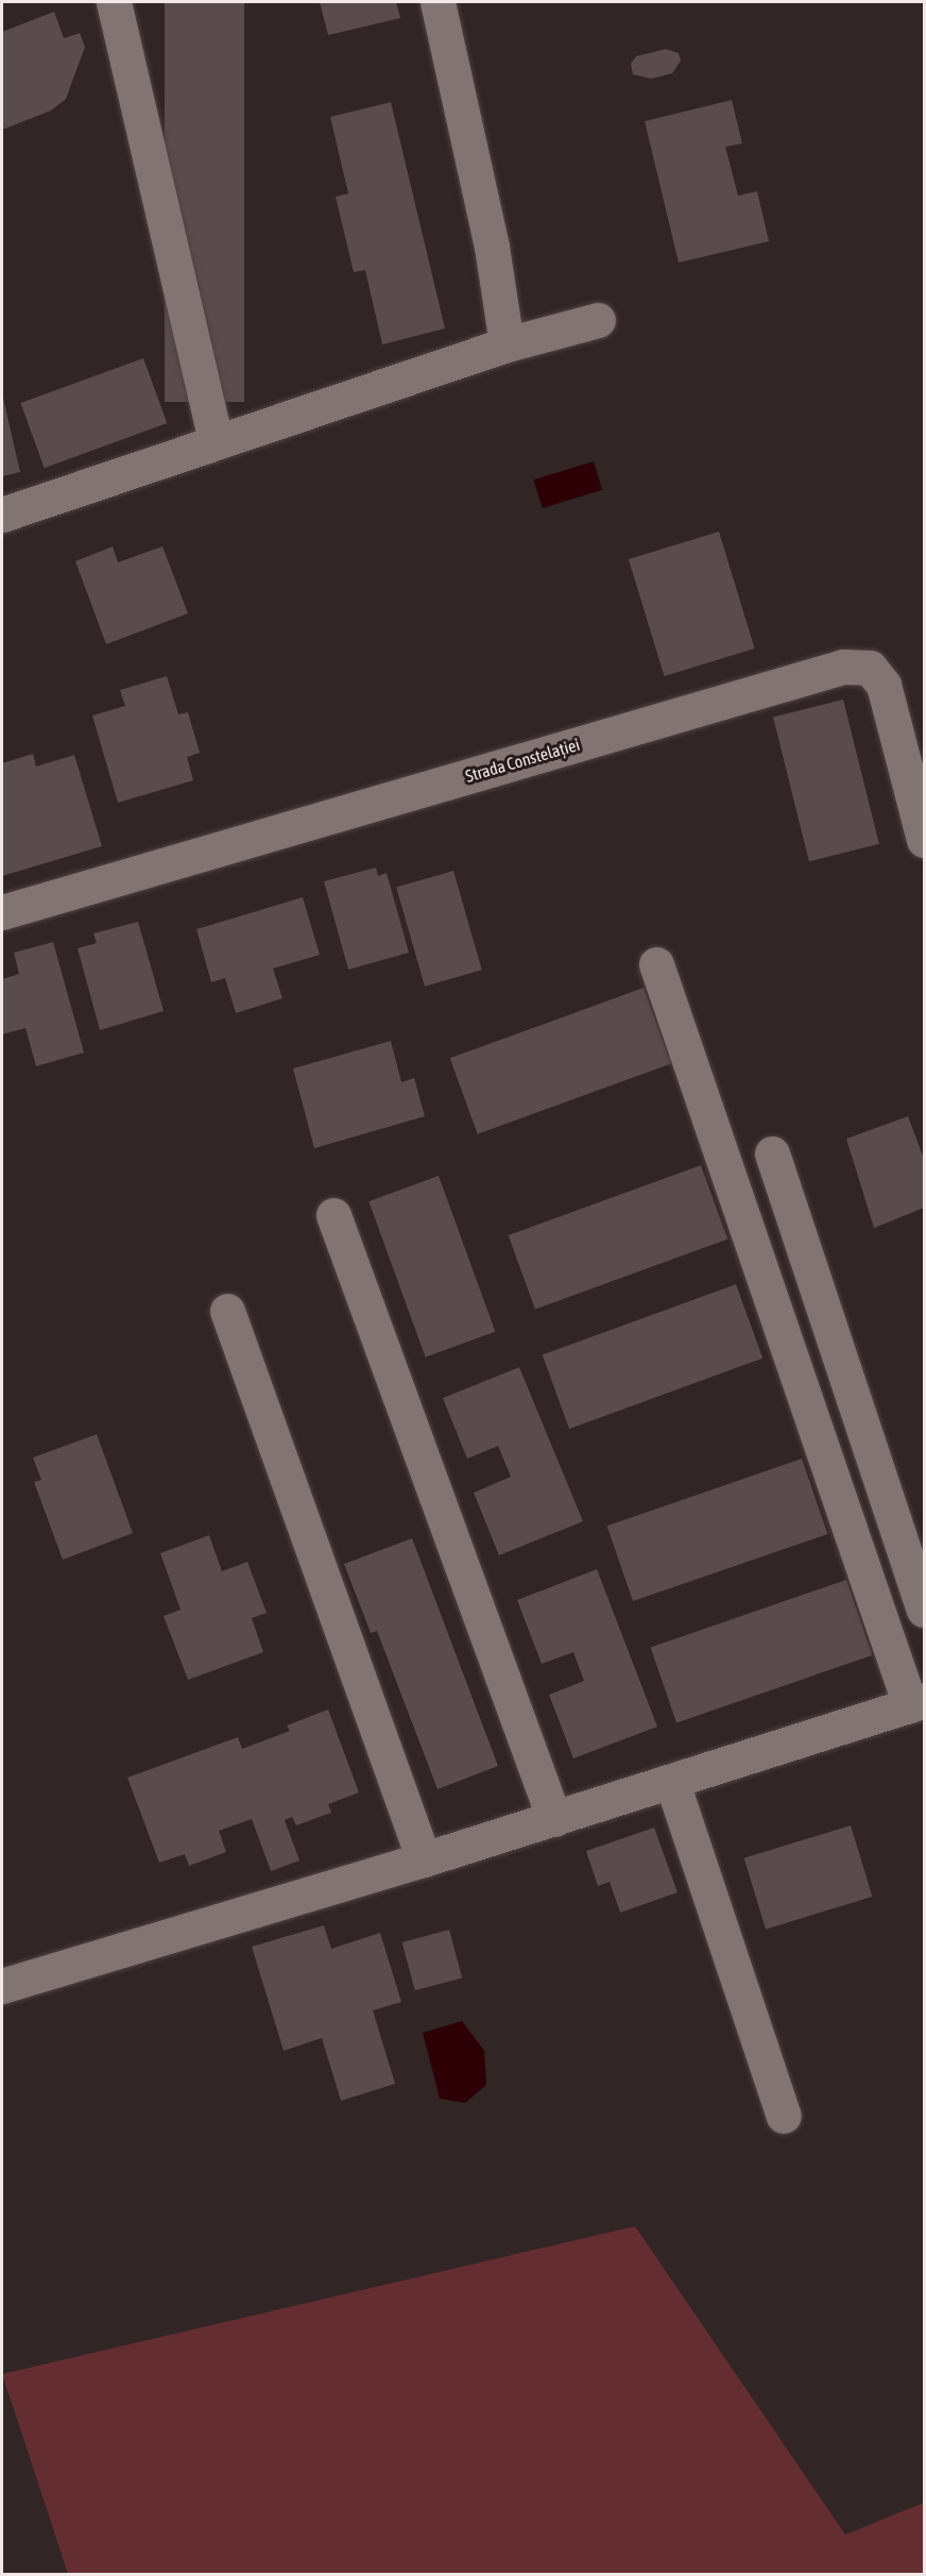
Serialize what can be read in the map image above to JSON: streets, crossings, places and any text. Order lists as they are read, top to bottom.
{
  "streets": {
    "street": ["Strada Constelației"]
  }
}
